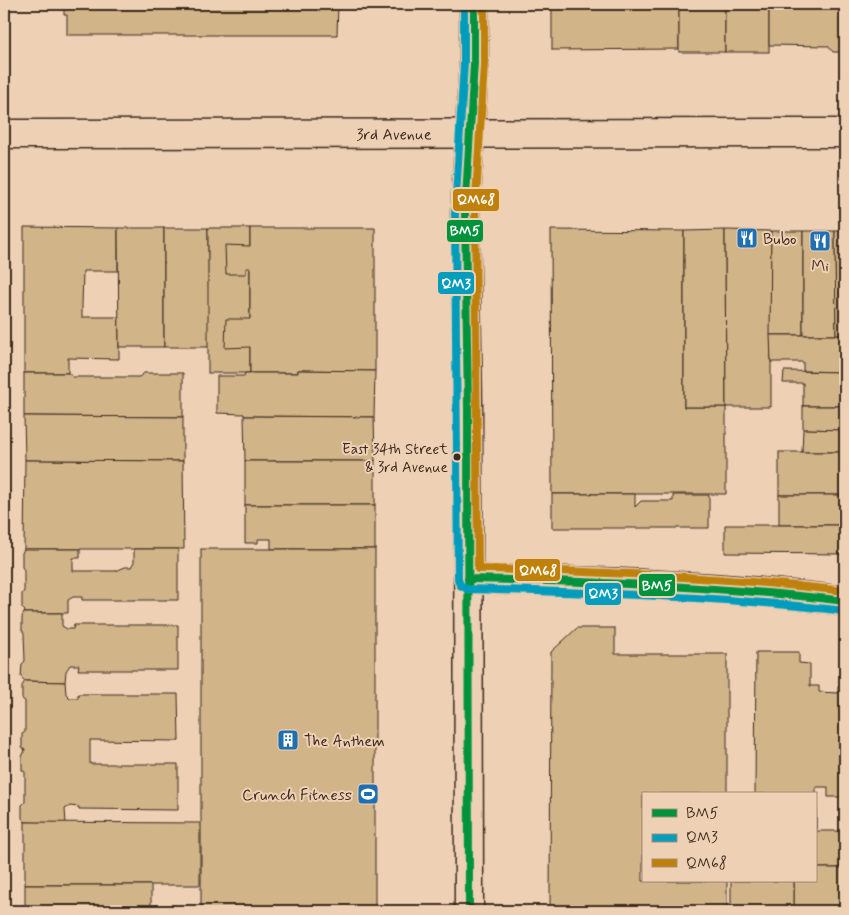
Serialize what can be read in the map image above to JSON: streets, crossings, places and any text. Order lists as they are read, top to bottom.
{
  "streets": {
    "main road": ["3rd Avenue"]
  },
  "places": {
    "restaurant": ["Bubo", "Mi"],
    "other": ["East 34th Street & 3rd Avenue"],
    "building": ["The Anthem"],
    "sports": ["Crunch Fitness"]
  },
  "lines": ["transit line BM5", "transit line QM3", "transit line QM68"],
  "legend": ["BM5", "QM3", "QM68"]
}
